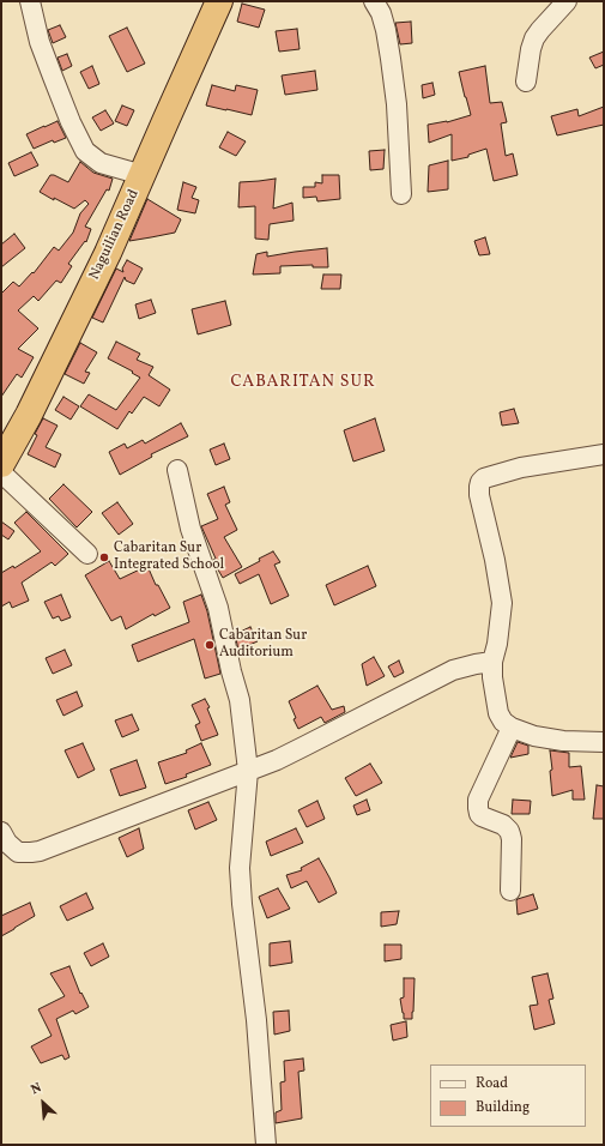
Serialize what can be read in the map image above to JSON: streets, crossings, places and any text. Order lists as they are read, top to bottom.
{
  "streets": {
    "highway": ["Naguilian Road"]
  },
  "districts": ["CABARITAN SUR"],
  "places": ["Cabaritan Sur Integrated School", "Cabaritan Sur Auditorium"],
  "legend": ["Road", "Building"],
  "north": "top left"
}
